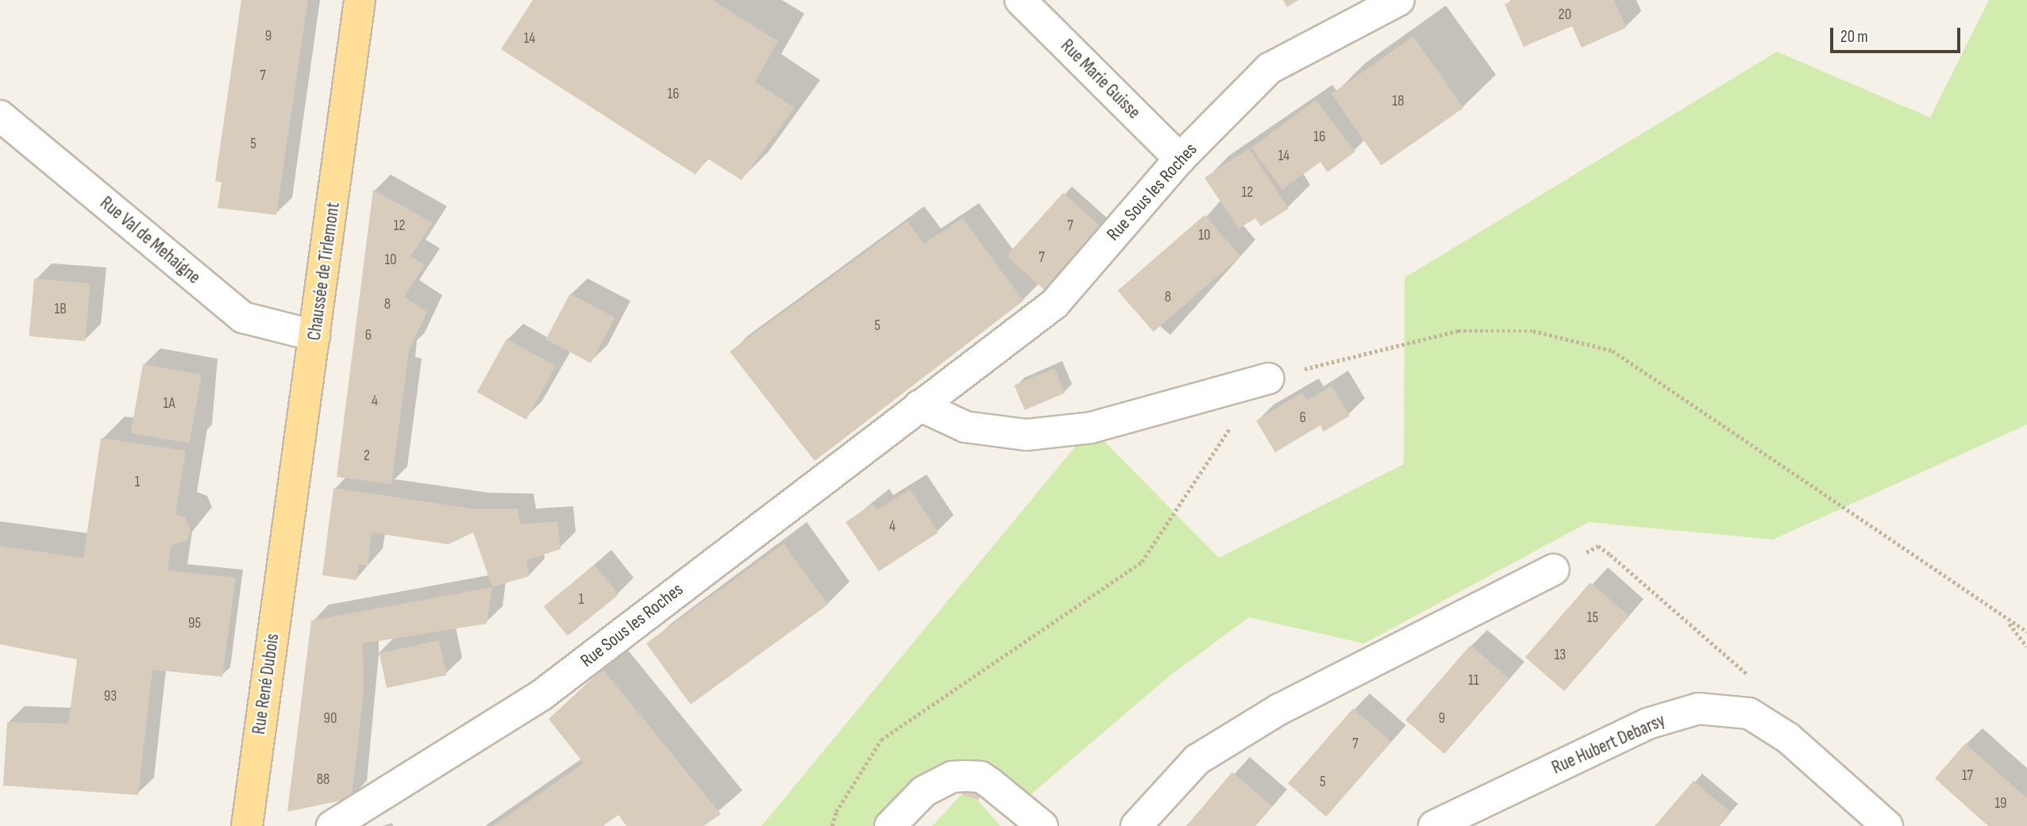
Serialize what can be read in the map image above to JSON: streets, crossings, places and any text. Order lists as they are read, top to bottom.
{
  "streets": {
    "main road": ["Chaussée de Tirlemont", "Rue René Dubois"],
    "street": [
      "Rue Marie Guisse",
      "Rue Sous les Roches",
      "Rue Val de Mehaigne",
      "Rue Hubert Debarsy"
    ]
  },
  "crossings": [
    ["Rue Marie Guisse", "Rue Sous les Roches"],
    ["Rue Val de Mehaigne", "Chaussée de Tirlemont"],
    ["Chaussée de Tirlemont", "Rue René Dubois"]
  ],
  "house_numbers": [
    "20",
    "9",
    "14",
    "7",
    "16",
    "18",
    "16",
    "5",
    "14",
    "12",
    "12",
    "7",
    "10",
    "7",
    "10",
    "8",
    "8",
    "1B",
    "5",
    "6",
    "4",
    "1A",
    "6",
    "2",
    "1",
    "4",
    "1",
    "15",
    "95",
    "13",
    "11",
    "93",
    "90",
    "9",
    "7",
    "17",
    "88",
    "5",
    "19"
  ],
  "scale_bar": "20 m"
}
